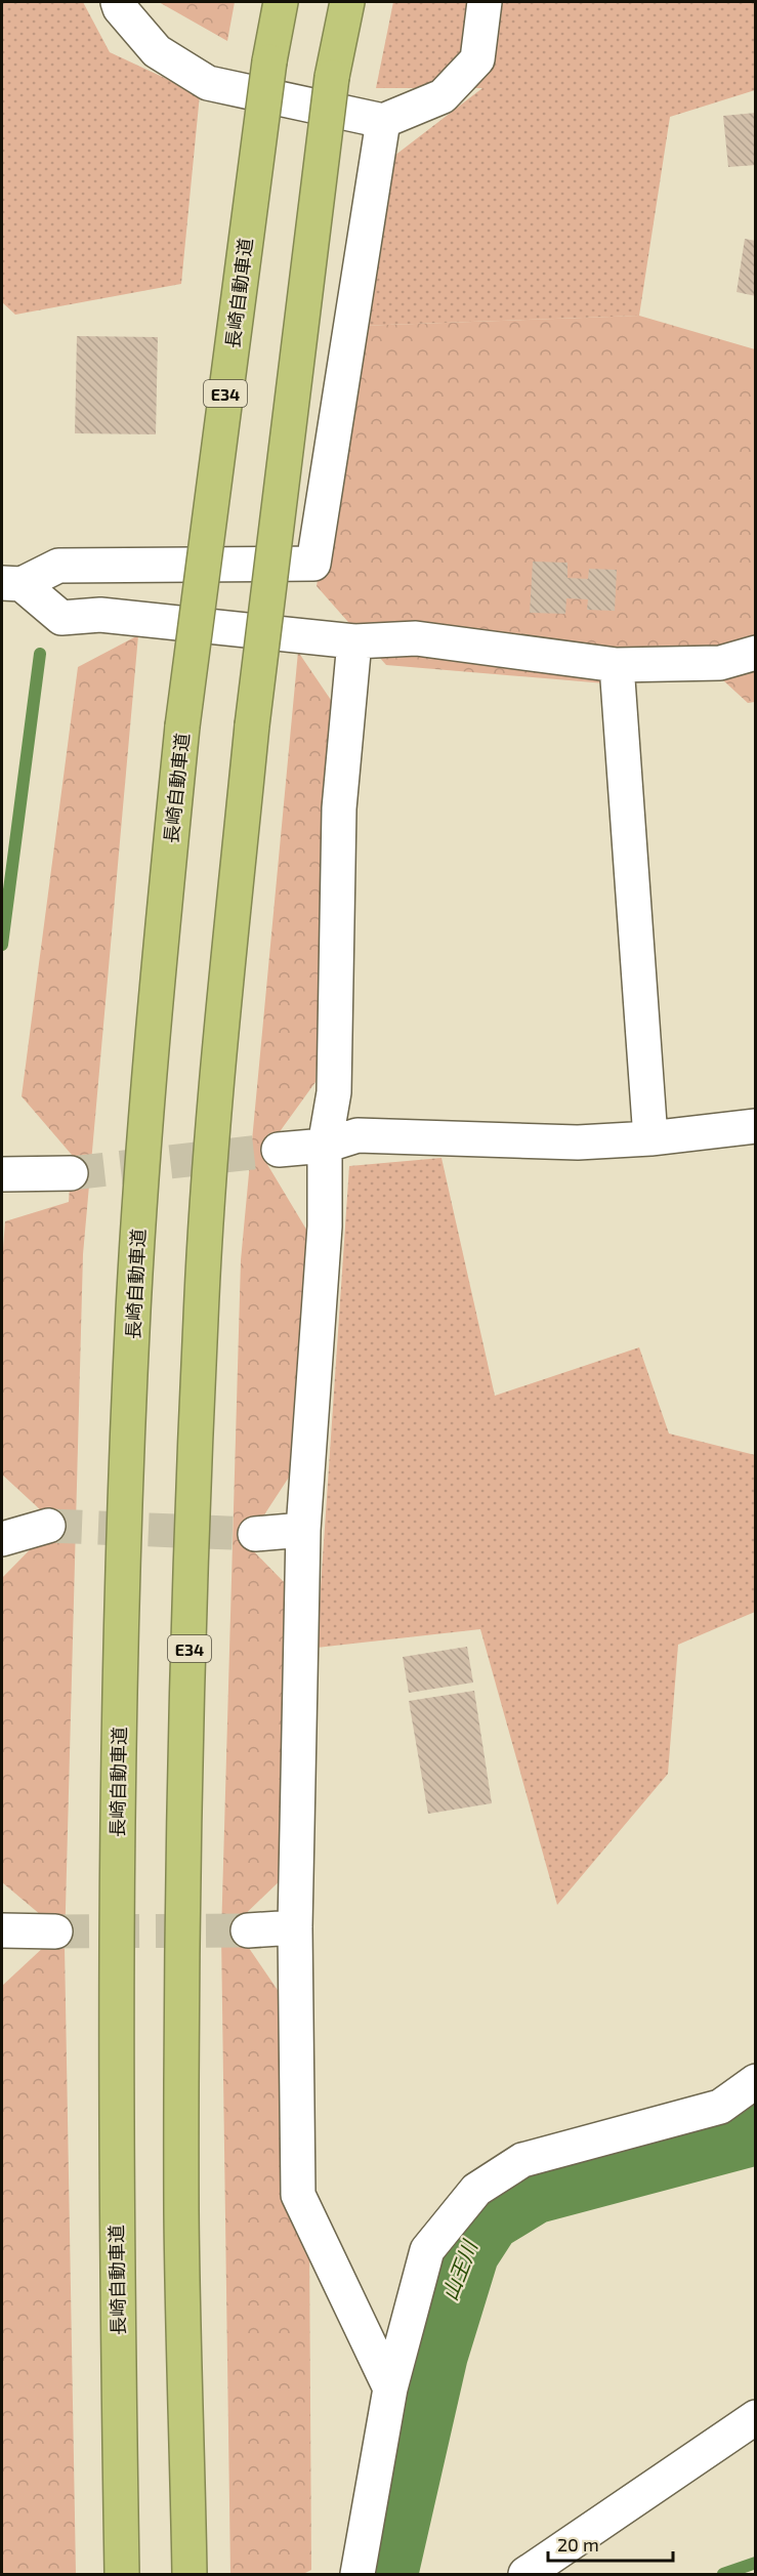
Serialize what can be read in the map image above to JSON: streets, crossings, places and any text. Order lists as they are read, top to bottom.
{
  "streets": {
    "highway": ["長崎自動車道", "E34"]
  },
  "water": ["山王川"],
  "scale_bar": "20 m"
}
